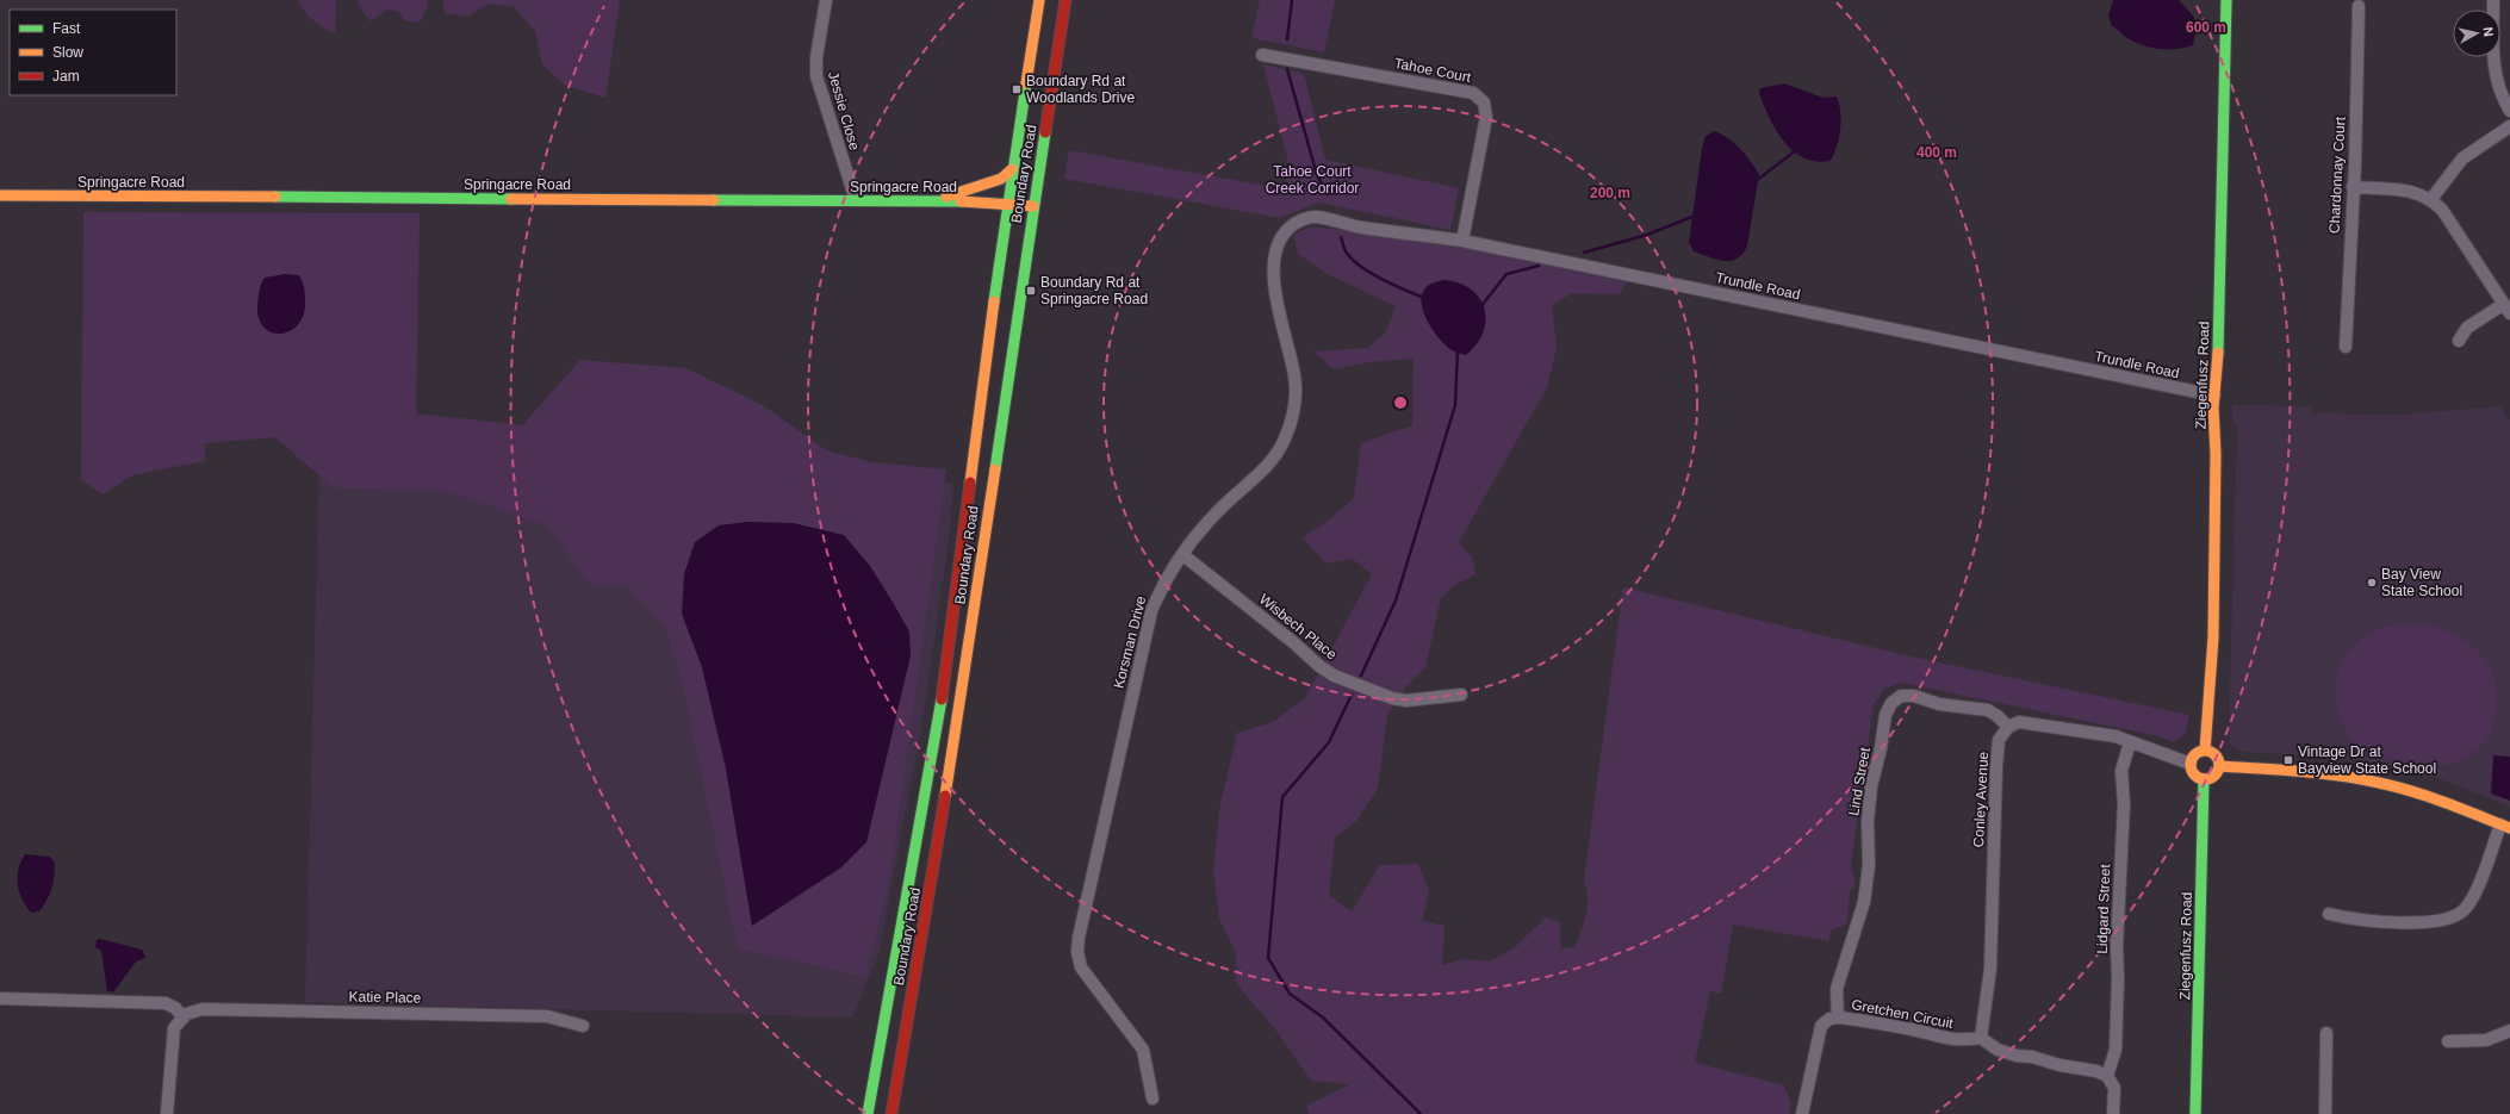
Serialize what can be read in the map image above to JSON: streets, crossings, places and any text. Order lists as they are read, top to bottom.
{
  "streets": {
    "main road": ["Boundary Road", "Springacre Road", "Ziegenfusz Road"],
    "street": [
      "Tahoe Court",
      "Jessie Close",
      "Chardonnay Court",
      "Trundle Road",
      "Wisbech Place",
      "Korsman Drive",
      "Lind Street",
      "Conley Avenue",
      "Lidgard Street",
      "Katie Place",
      "Gretchen Circuit"
    ]
  },
  "crossings": [
    ["Tahoe Court", "Trundle Road"],
    ["Jessie Close", "Springacre Road"],
    ["Boundary Road", "Springacre Road"],
    ["Trundle Road", "Ziegenfusz Road"],
    ["Trundle Road", "Korsman Drive"],
    ["Wisbech Place", "Korsman Drive"],
    ["Lind Street", "Conley Avenue"],
    ["Lind Street", "Gretchen Circuit"],
    ["Conley Avenue", "Gretchen Circuit"]
  ],
  "parks": ["Tahoe Court Creek Corridor"],
  "places": {
    "transit": ["Boundary Rd at Woodlands Drive", "Boundary Rd at Springacre Road", "Vintage Dr at Bayview State School"],
    "other": ["Bay View State School"]
  },
  "legend": ["Fast", "Slow", "Jam"],
  "north": "right",
  "rings": ["600 m", "400 m", "200 m"]
}
